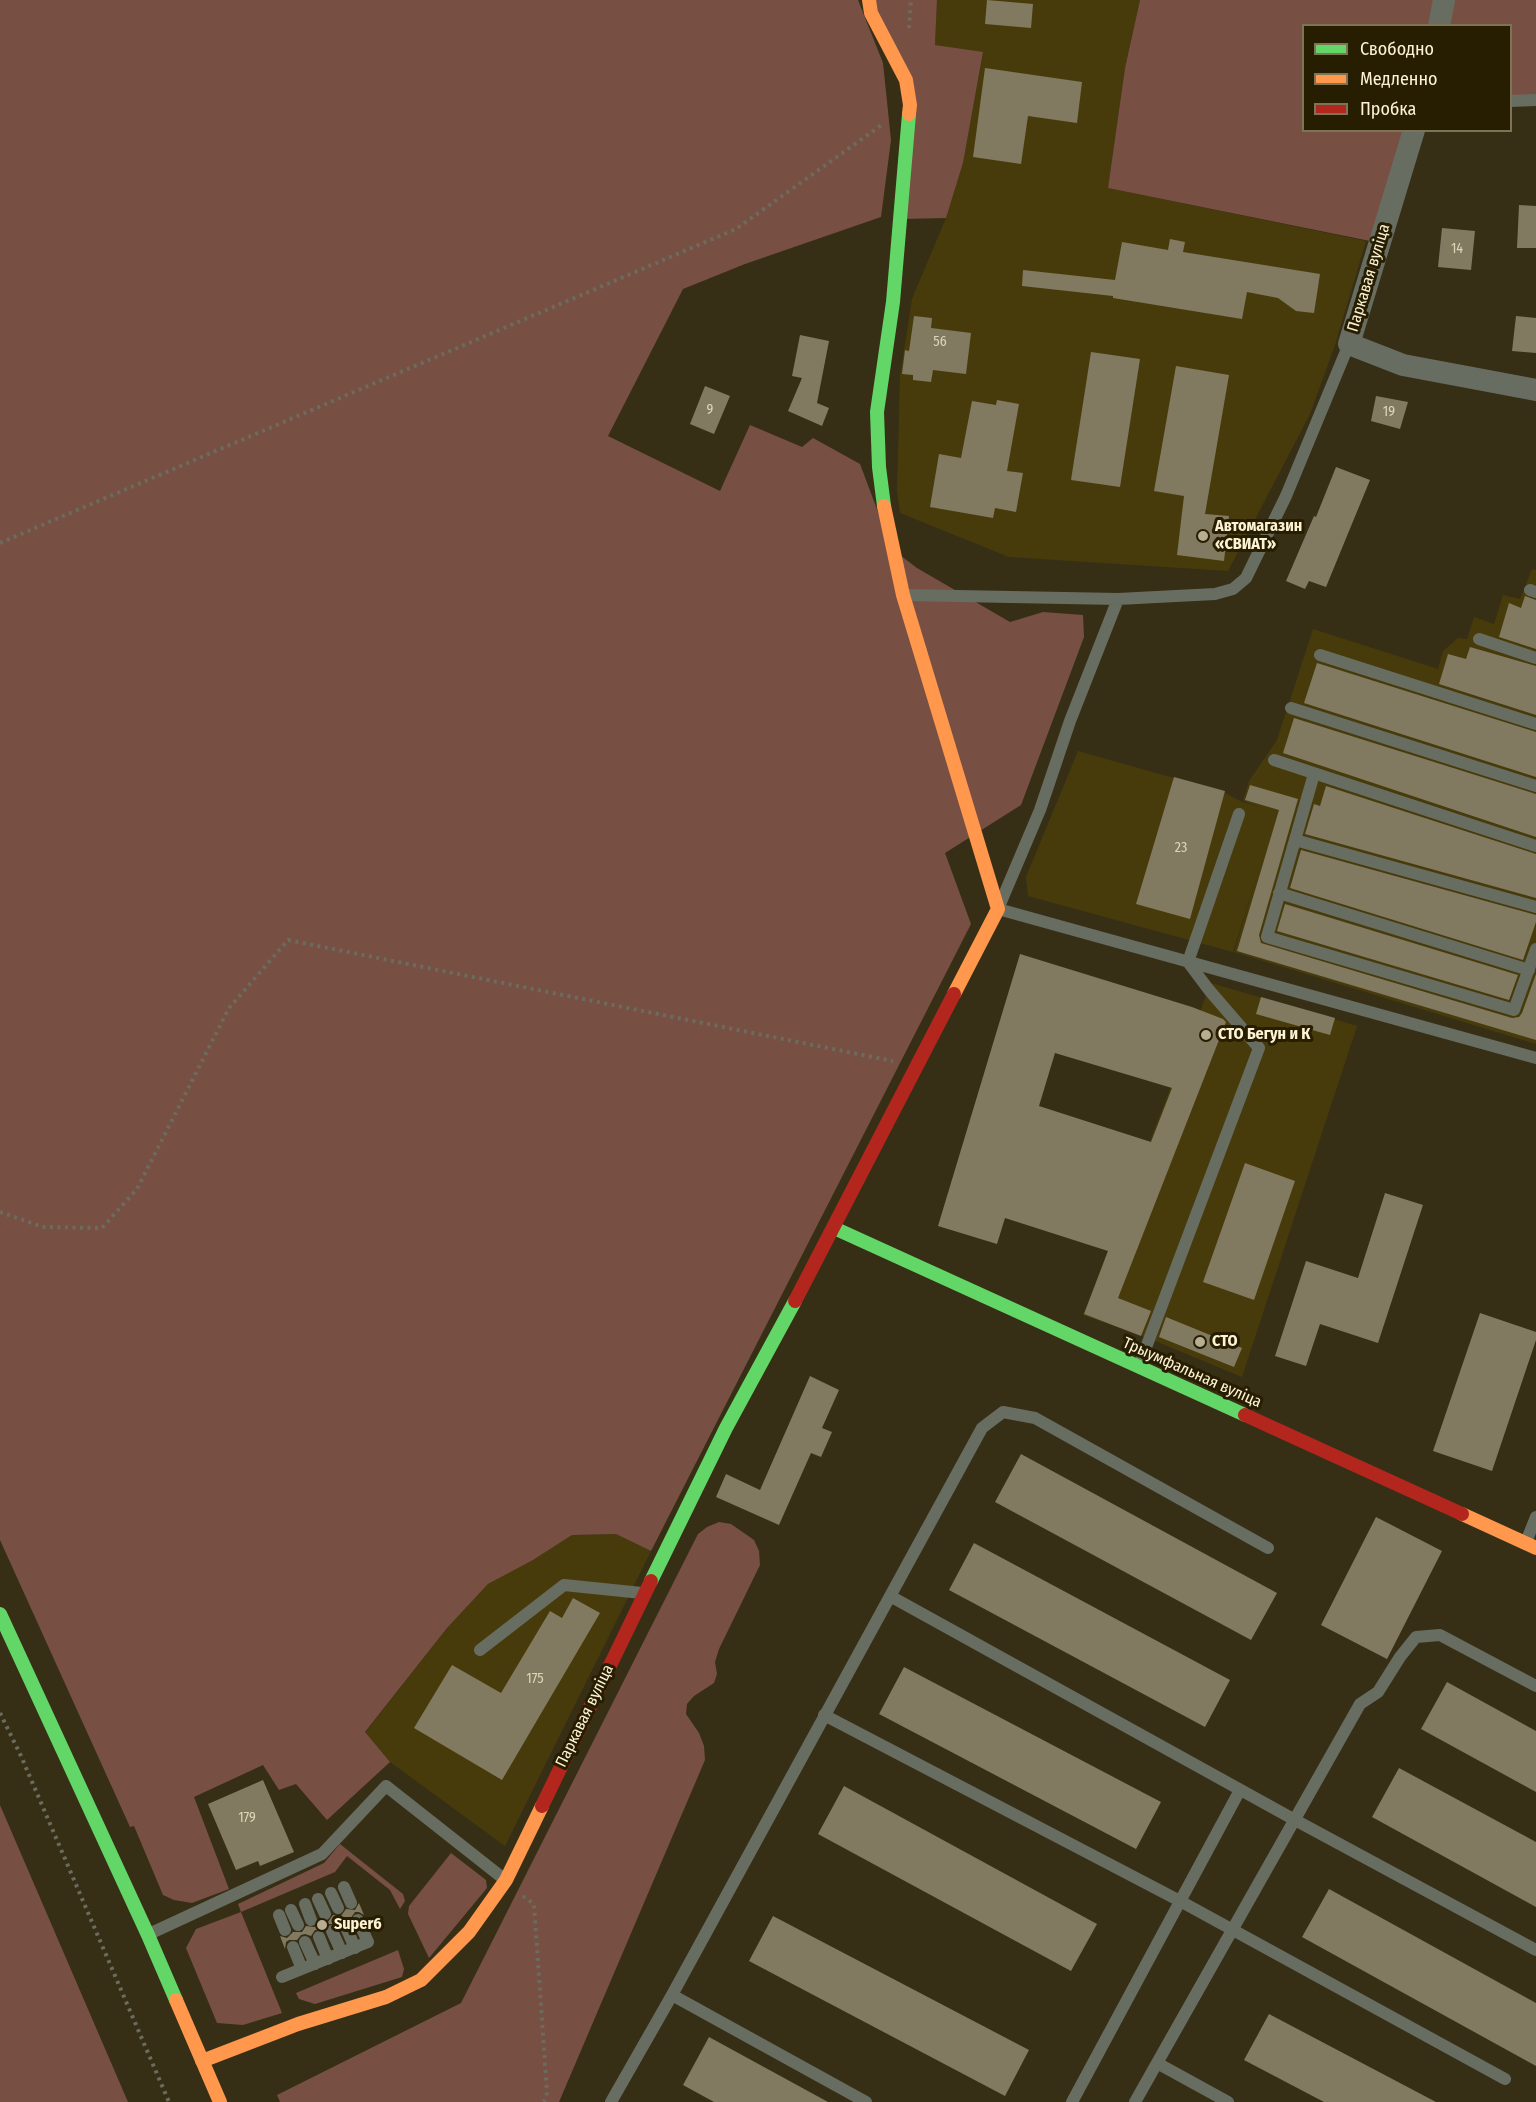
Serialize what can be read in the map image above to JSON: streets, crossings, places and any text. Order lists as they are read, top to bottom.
{
  "streets": {
    "street": ["Паркавая вуліца", "Трыумфальная вуліца"]
  },
  "crossings": [
    ["Паркавая вуліца", "Трыумфальная вуліца"]
  ],
  "places": [
    "Автомагазин «СВИАТ»",
    "СТО Бегун и К",
    "СТО",
    "Super6"
  ],
  "house_numbers": [
    "14",
    "56",
    "9",
    "19",
    "23",
    "175",
    "179"
  ],
  "legend": ["Свободно", "Медленно", "Пробка"]
}
